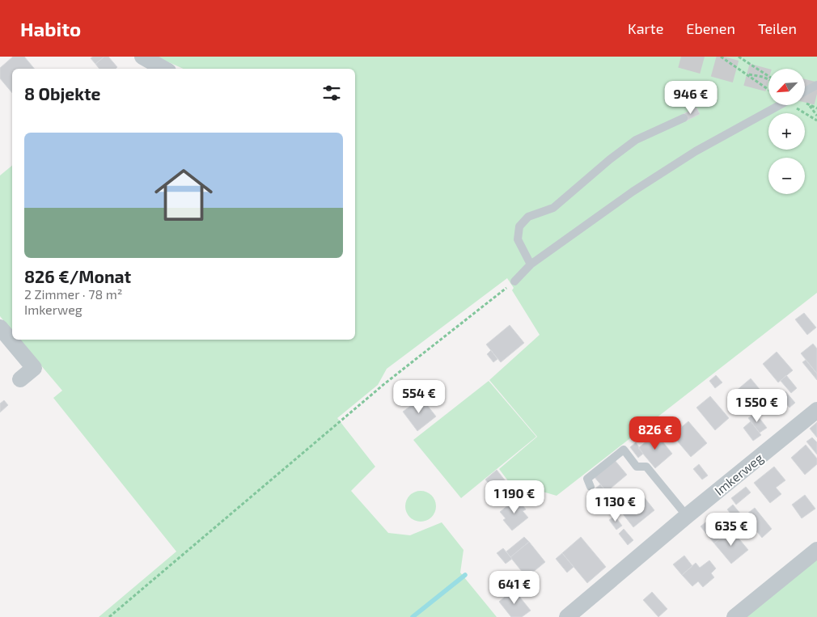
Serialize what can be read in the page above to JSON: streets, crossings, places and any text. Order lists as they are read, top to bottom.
{
  "streets": {
    "street": ["Imkerweg"]
  },
  "north": "bottom left",
  "page": {
    "header": "Habito",
    "nav": ["Karte", "Ebenen", "Teilen"],
    "map_buttons": ["+", "−"],
    "heading": "8 Objekte",
    "price": [
      "946 €",
      "554 €",
      "1 550 €",
      "826 €",
      "1 190 €",
      "1 130 €",
      "635 €",
      "641 €"
    ],
    "list": [
      {
        "name": "826 €/Monat",
        "note": "2 Zimmer · 78 m² · Imkerweg"
      }
    ]
  }
}
